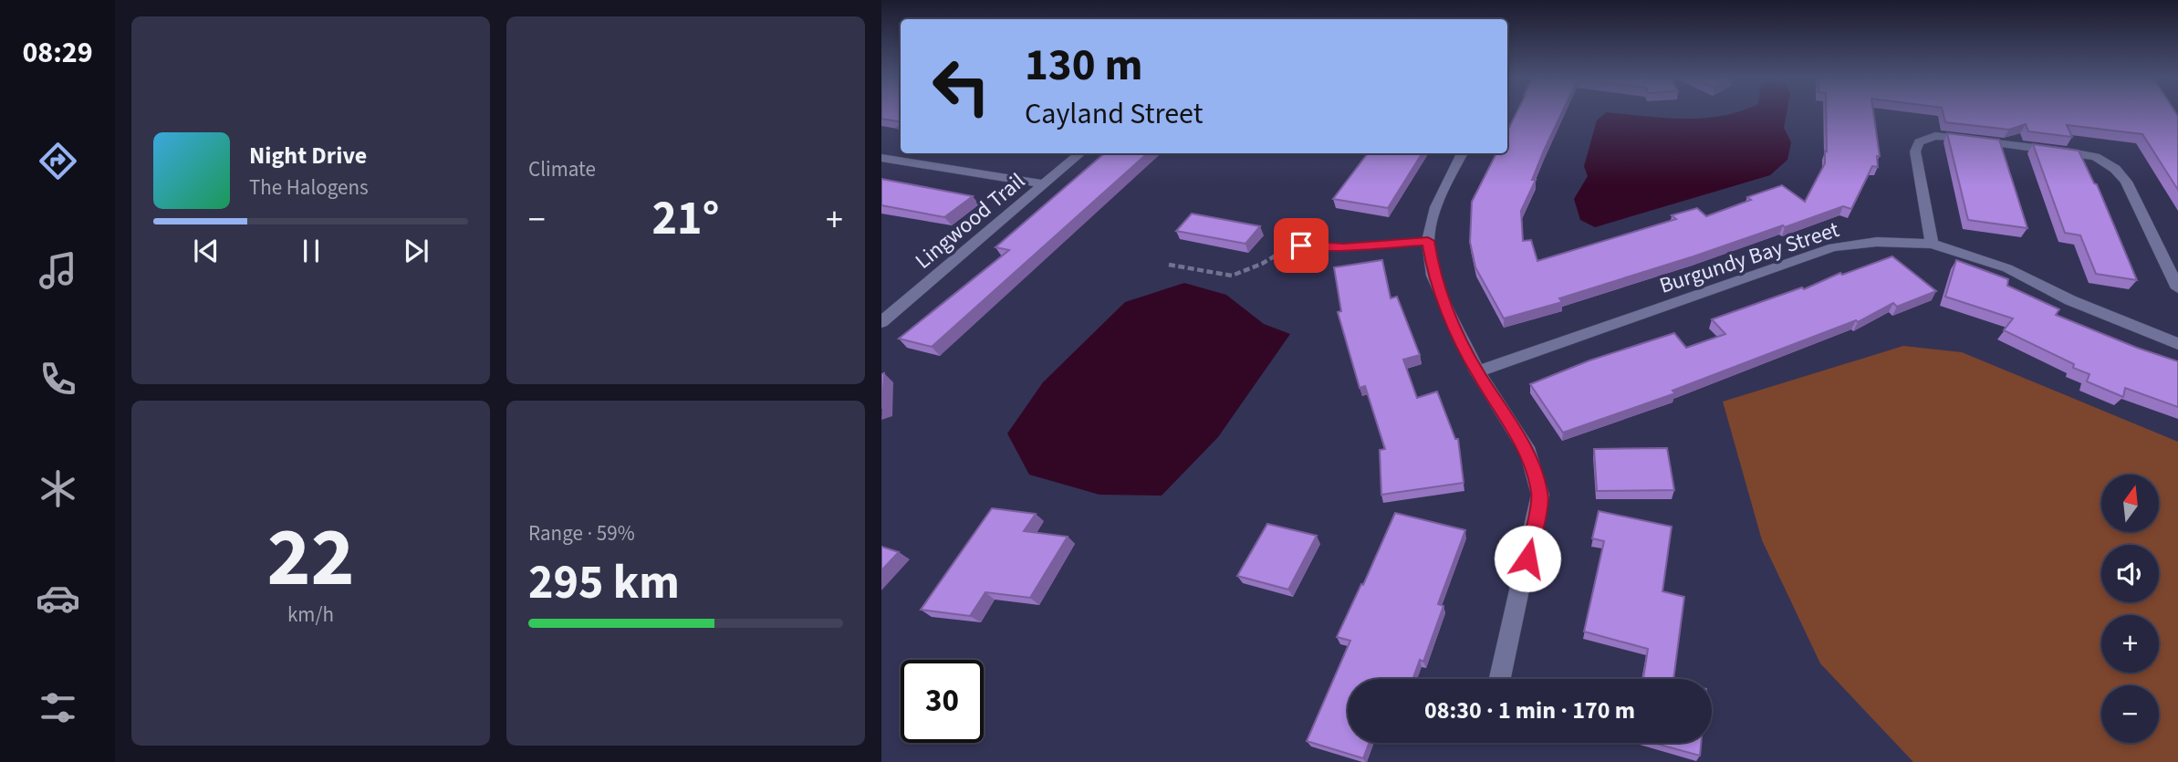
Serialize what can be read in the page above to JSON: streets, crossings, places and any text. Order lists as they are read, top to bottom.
{
  "streets": {
    "street": ["Lingwood Trail", "Burgundy Bay Street"]
  },
  "north": "top",
  "page": {
    "tabs": "08:29",
    "tile": [
      "Climate",
      ["22", "km/h"],
      ["Range · 59%", "295 km"]
    ],
    "turn": ["130 m", "Cayland Street"],
    "song": ["Night Drive", "The Halogens"],
    "heat": ["−", "21°", "+"],
    "map_buttons": ["+", "−"],
    "limit": "30",
    "trip": "08:30 · 1 min · 170 m"
  }
}
